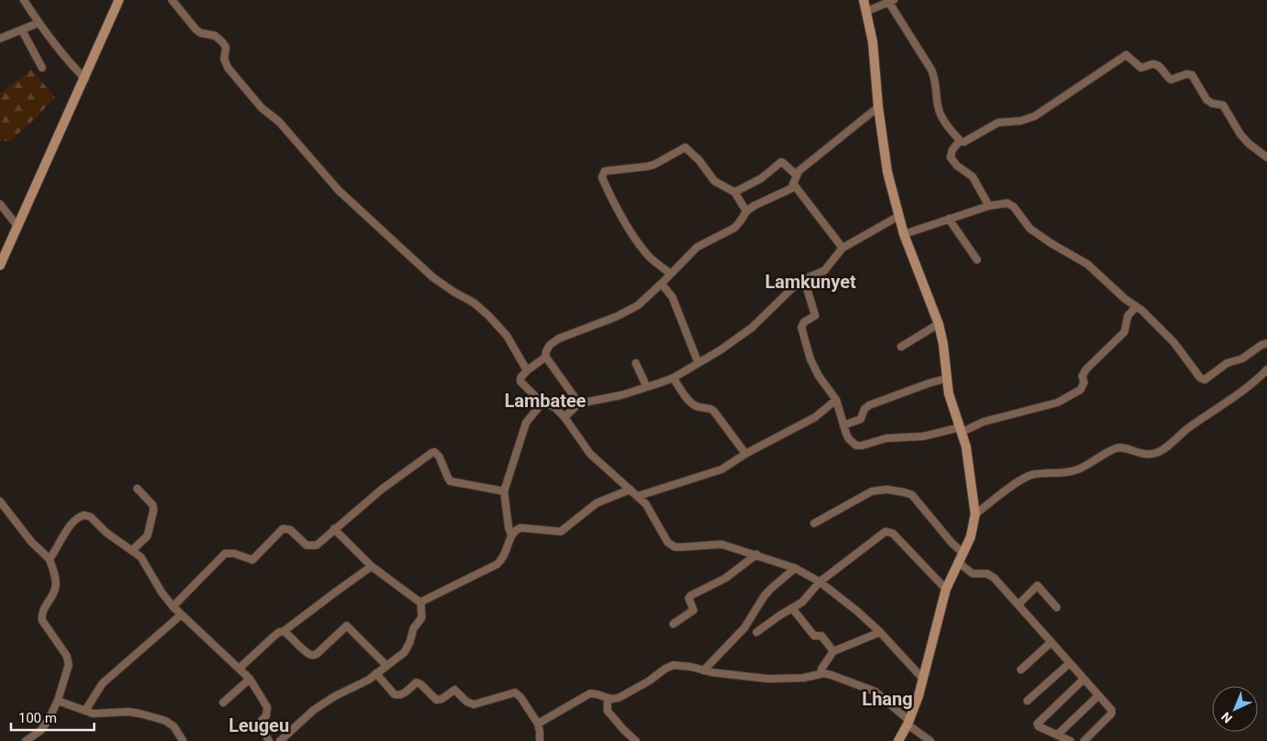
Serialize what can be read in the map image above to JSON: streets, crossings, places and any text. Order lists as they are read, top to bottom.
{
  "districts": [
    "Lamkunyet",
    "Lambatee",
    "Lhang",
    "Leugeu"
  ],
  "scale_bar": "100 m",
  "north": "bottom left"
}
